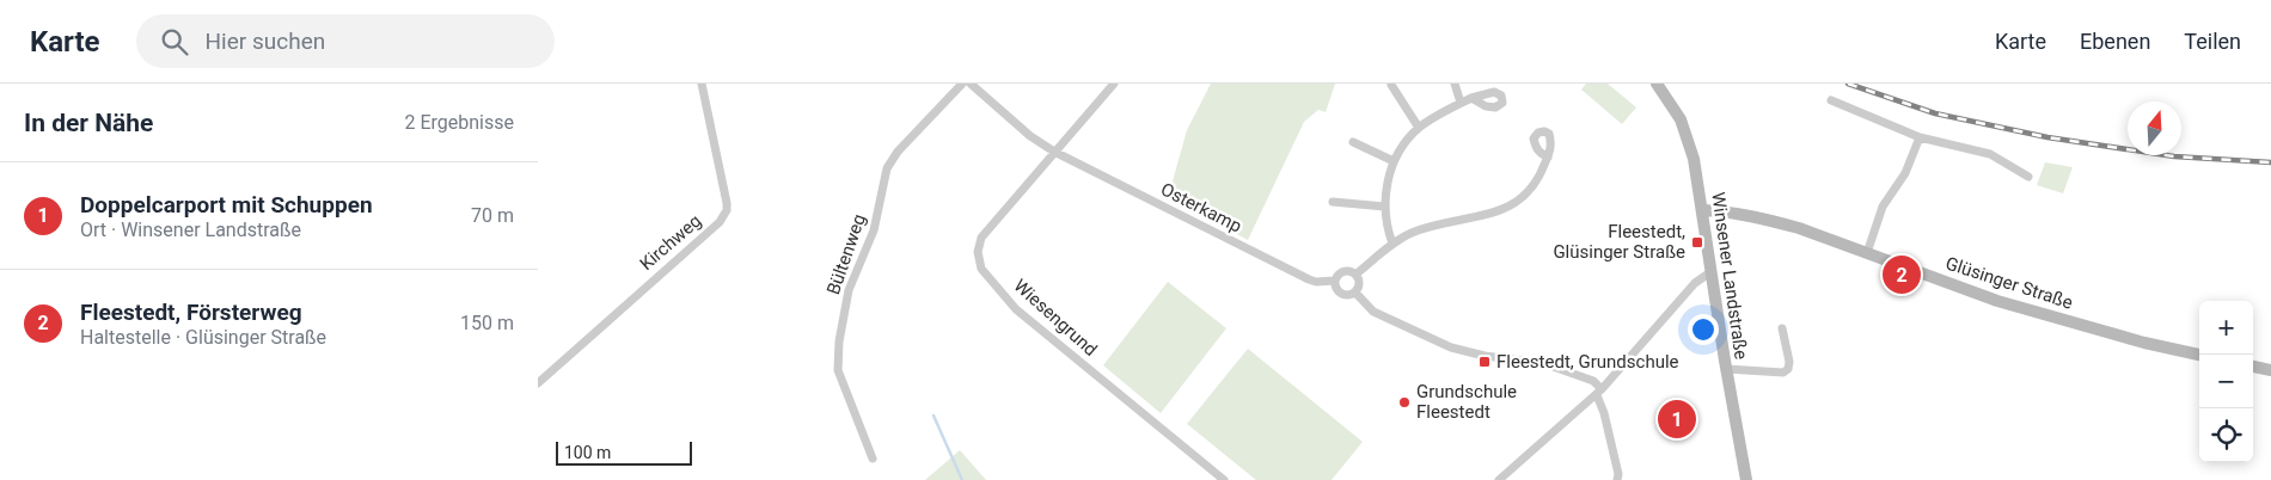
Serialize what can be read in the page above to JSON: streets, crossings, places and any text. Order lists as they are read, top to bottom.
{
  "streets": {
    "street": [
      "Osterkamp",
      "Kirchweg",
      "Bültenweg",
      "Winsener Landstraße",
      "Glüsinger Straße",
      "Wiesengrund"
    ]
  },
  "crossings": [
    ["Osterkamp", "Wiesengrund"],
    ["Winsener Landstraße", "Glüsinger Straße"]
  ],
  "places": {
    "transit": ["Fleestedt, Glüsinger Straße", "Fleestedt, Grundschule"],
    "other": ["Grundschule Fleestedt"]
  },
  "scale_bar": "100 m",
  "north": "top",
  "page": {
    "header": "Karte",
    "search": "Hier suchen",
    "nav": ["Karte", "Ebenen", "Teilen"],
    "heading": ["In der Nähe", "2 Ergebnisse"],
    "list": [
      {
        "mark": "1",
        "name": "Doppelcarport mit Schuppen",
        "note": "Ort · Winsener Landstraße",
        "value": "70 m"
      },
      {
        "mark": "2",
        "name": "Fleestedt, Försterweg",
        "note": "Haltestelle · Glüsinger Straße",
        "value": "150 m"
      }
    ],
    "pins": ["2", "1"],
    "map_buttons": ["+", "−"],
    "scale": "100 m"
  }
}
